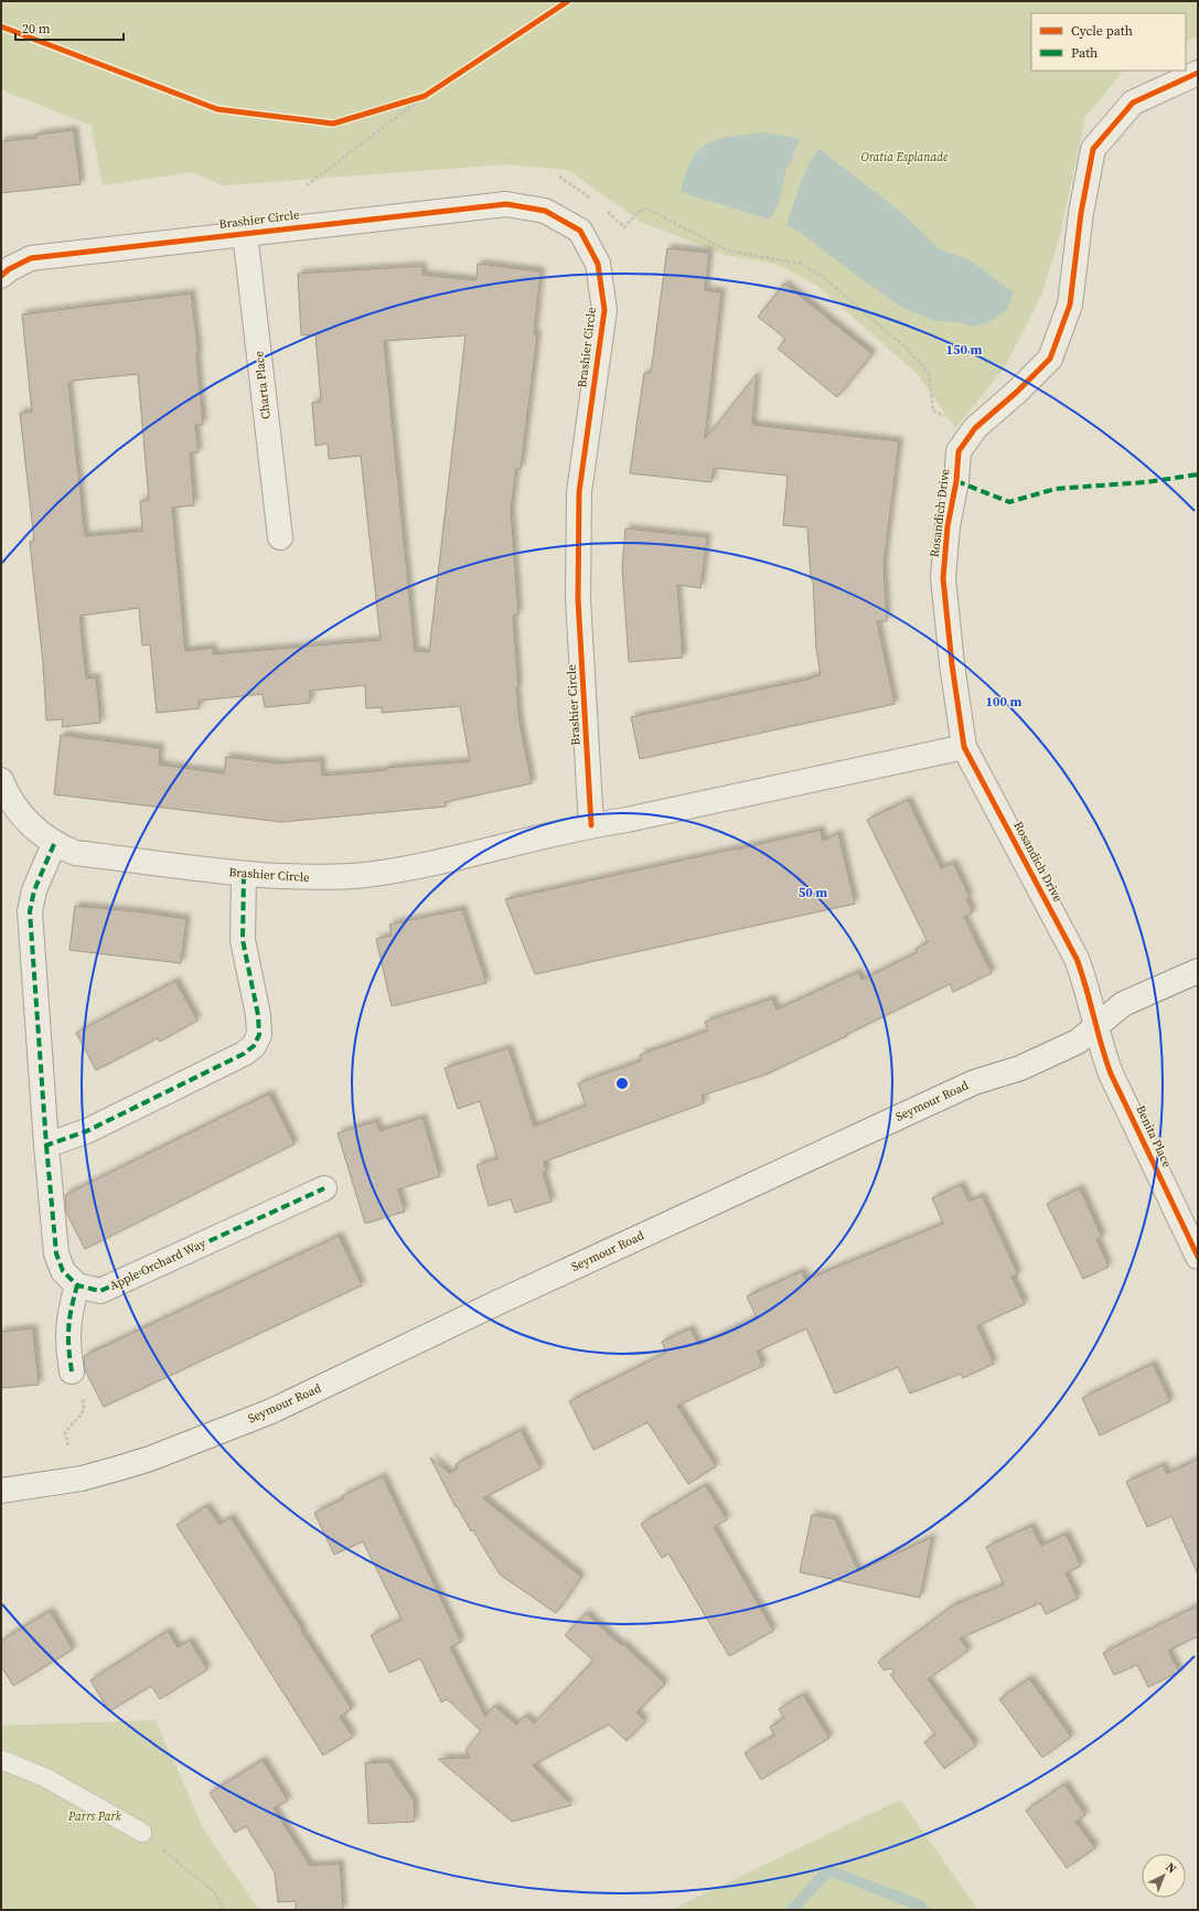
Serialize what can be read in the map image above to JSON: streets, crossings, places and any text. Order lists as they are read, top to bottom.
{
  "streets": {
    "street": [
      "Brashier Circle",
      "Charta Place",
      "Rosandich Drive",
      "Seymour Road",
      "Benita Place",
      "Apple Orchard Way"
    ]
  },
  "crossings": [
    ["Brashier Circle", "Charta Place"],
    ["Brashier Circle", "Rosandich Drive"],
    ["Rosandich Drive", "Seymour Road"],
    ["Rosandich Drive", "Benita Place"],
    ["Seymour Road", "Benita Place"]
  ],
  "parks": ["Oratia Esplanade", "Parrs Park"],
  "legend": ["Cycle path", "Path"],
  "scale_bar": "20 m",
  "north": "top right",
  "rings": ["150 m", "100 m", "50 m"]
}
